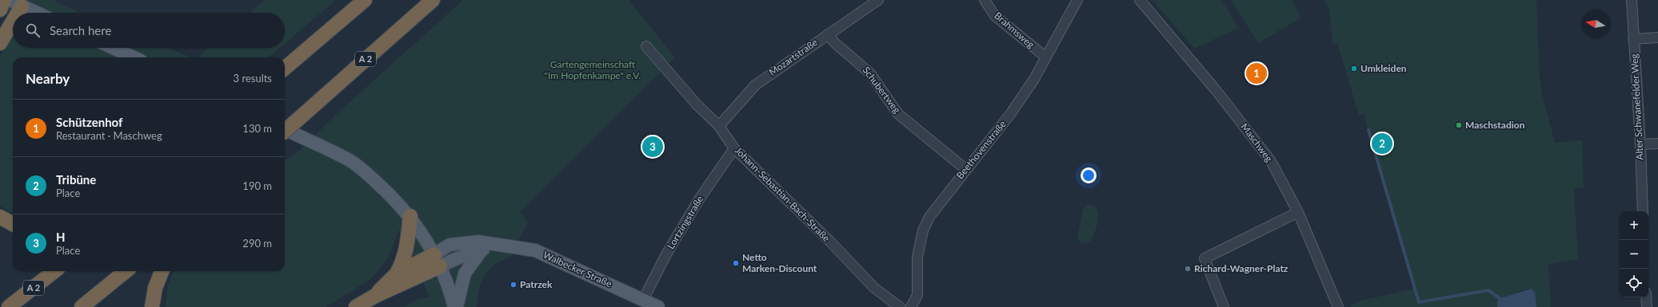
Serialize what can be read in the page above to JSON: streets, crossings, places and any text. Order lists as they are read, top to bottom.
{
  "streets": {
    "highway": ["A 2"],
    "main road": ["Walbecker Straße"],
    "street": [
      "Brahmsweg",
      "Mozartstraße",
      "Schubertweg",
      "Alter Schwanefelder Weg",
      "Maschweg",
      "Beethovenstraße",
      "Johann-Sebastian-Bach-Straße",
      "Lortzingstraße"
    ]
  },
  "crossings": [
    ["Brahmsweg", "Beethovenstraße"],
    ["Mozartstraße", "Schubertweg"],
    ["Mozartstraße", "Johann-Sebastian-Bach-Straße"],
    ["Schubertweg", "Beethovenstraße"],
    ["Johann-Sebastian-Bach-Straße", "Lortzingstraße"],
    ["Lortzingstraße", "Walbecker Straße"]
  ],
  "parks": ["Gartengemeinschaft \"Im Hopfenkampe\" e.V."],
  "places": [
    "Umkleiden",
    "Maschstadion",
    "Netto Marken-Discount",
    "Richard-Wagner-Platz",
    "Patrzek"
  ],
  "north": "left",
  "page": {
    "search": "Search here",
    "heading": ["Nearby", "3 results"],
    "pins": ["1", "2", "3"],
    "list": [
      {
        "mark": "1",
        "name": "Schützenhof",
        "note": "Restaurant · Maschweg",
        "value": "130 m"
      },
      {
        "mark": "2",
        "name": "Tribüne",
        "note": "Place",
        "value": "190 m"
      },
      {
        "mark": "3",
        "name": "H",
        "note": "Place",
        "value": "290 m"
      }
    ],
    "map_buttons": ["+", "−"]
  }
}
